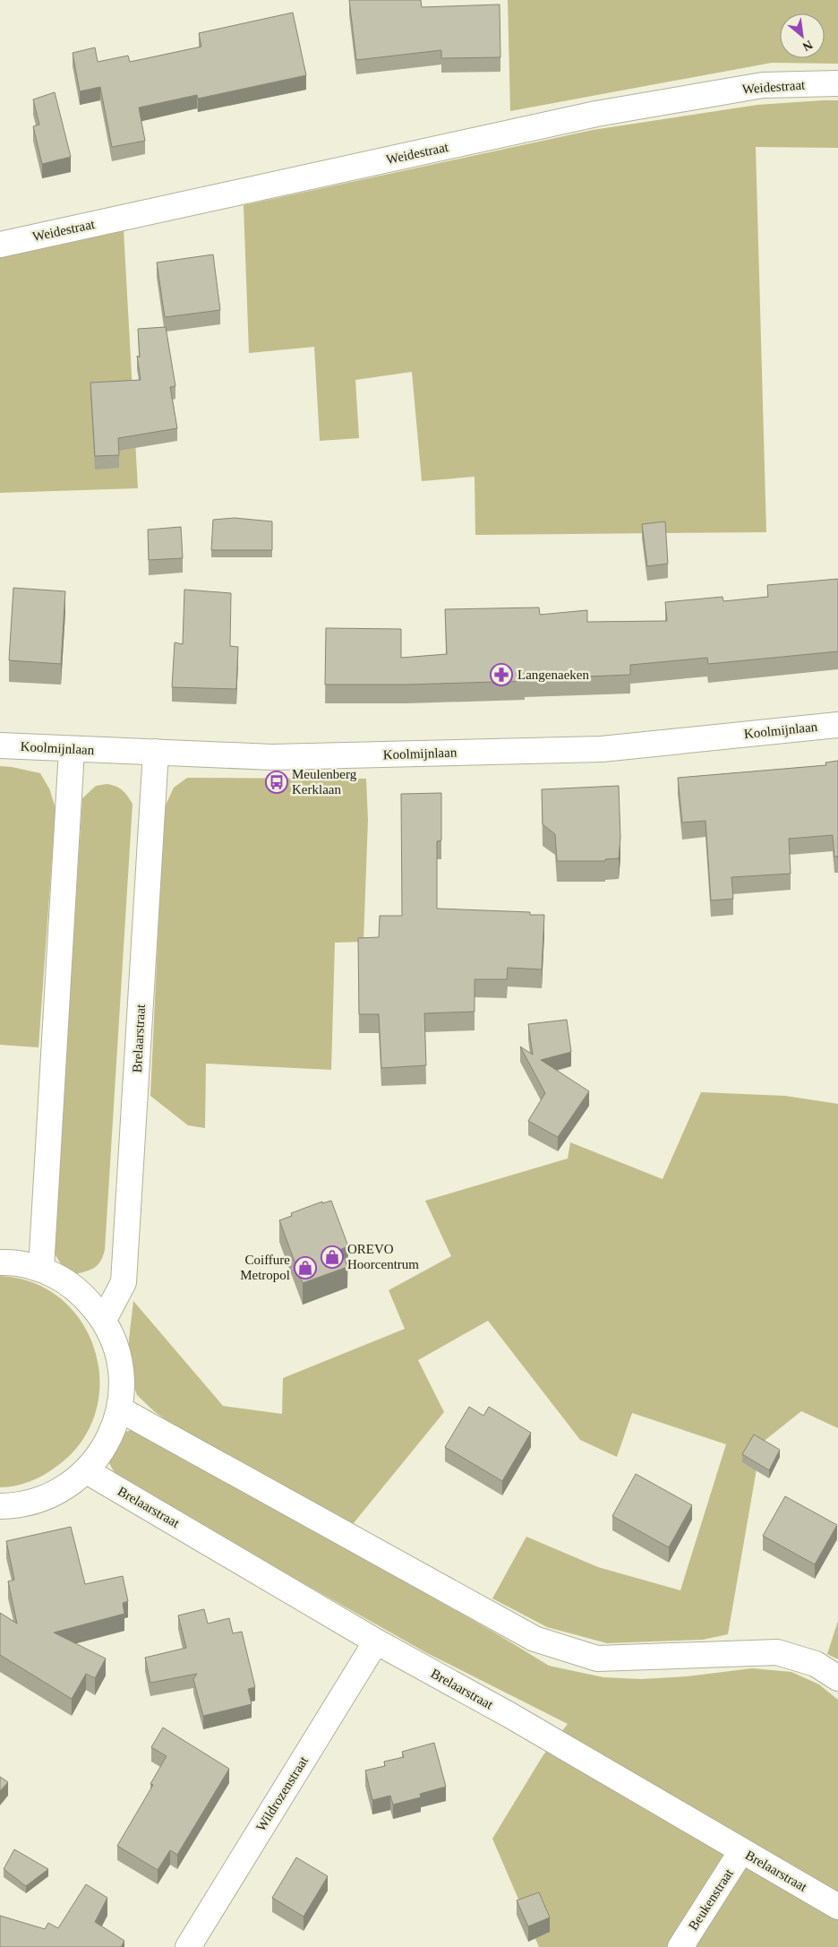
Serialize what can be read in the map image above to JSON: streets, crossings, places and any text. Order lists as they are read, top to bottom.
{
  "streets": {
    "street": [
      "Weidestraat",
      "Koolmijnlaan",
      "Brelaarstraat",
      "Wildrozenstraat",
      "Beukenstraat"
    ]
  },
  "crossings": [
    ["Koolmijnlaan", "Brelaarstraat"],
    ["Brelaarstraat", "Wildrozenstraat"],
    ["Brelaarstraat", "Beukenstraat"]
  ],
  "places": {
    "pharmacy": ["Langenaeken"],
    "bus stop": ["Meulenberg Kerklaan"],
    "shop": ["OREVO Hoorcentrum", "Coiffure Metropol"]
  },
  "north": "bottom right"
}
